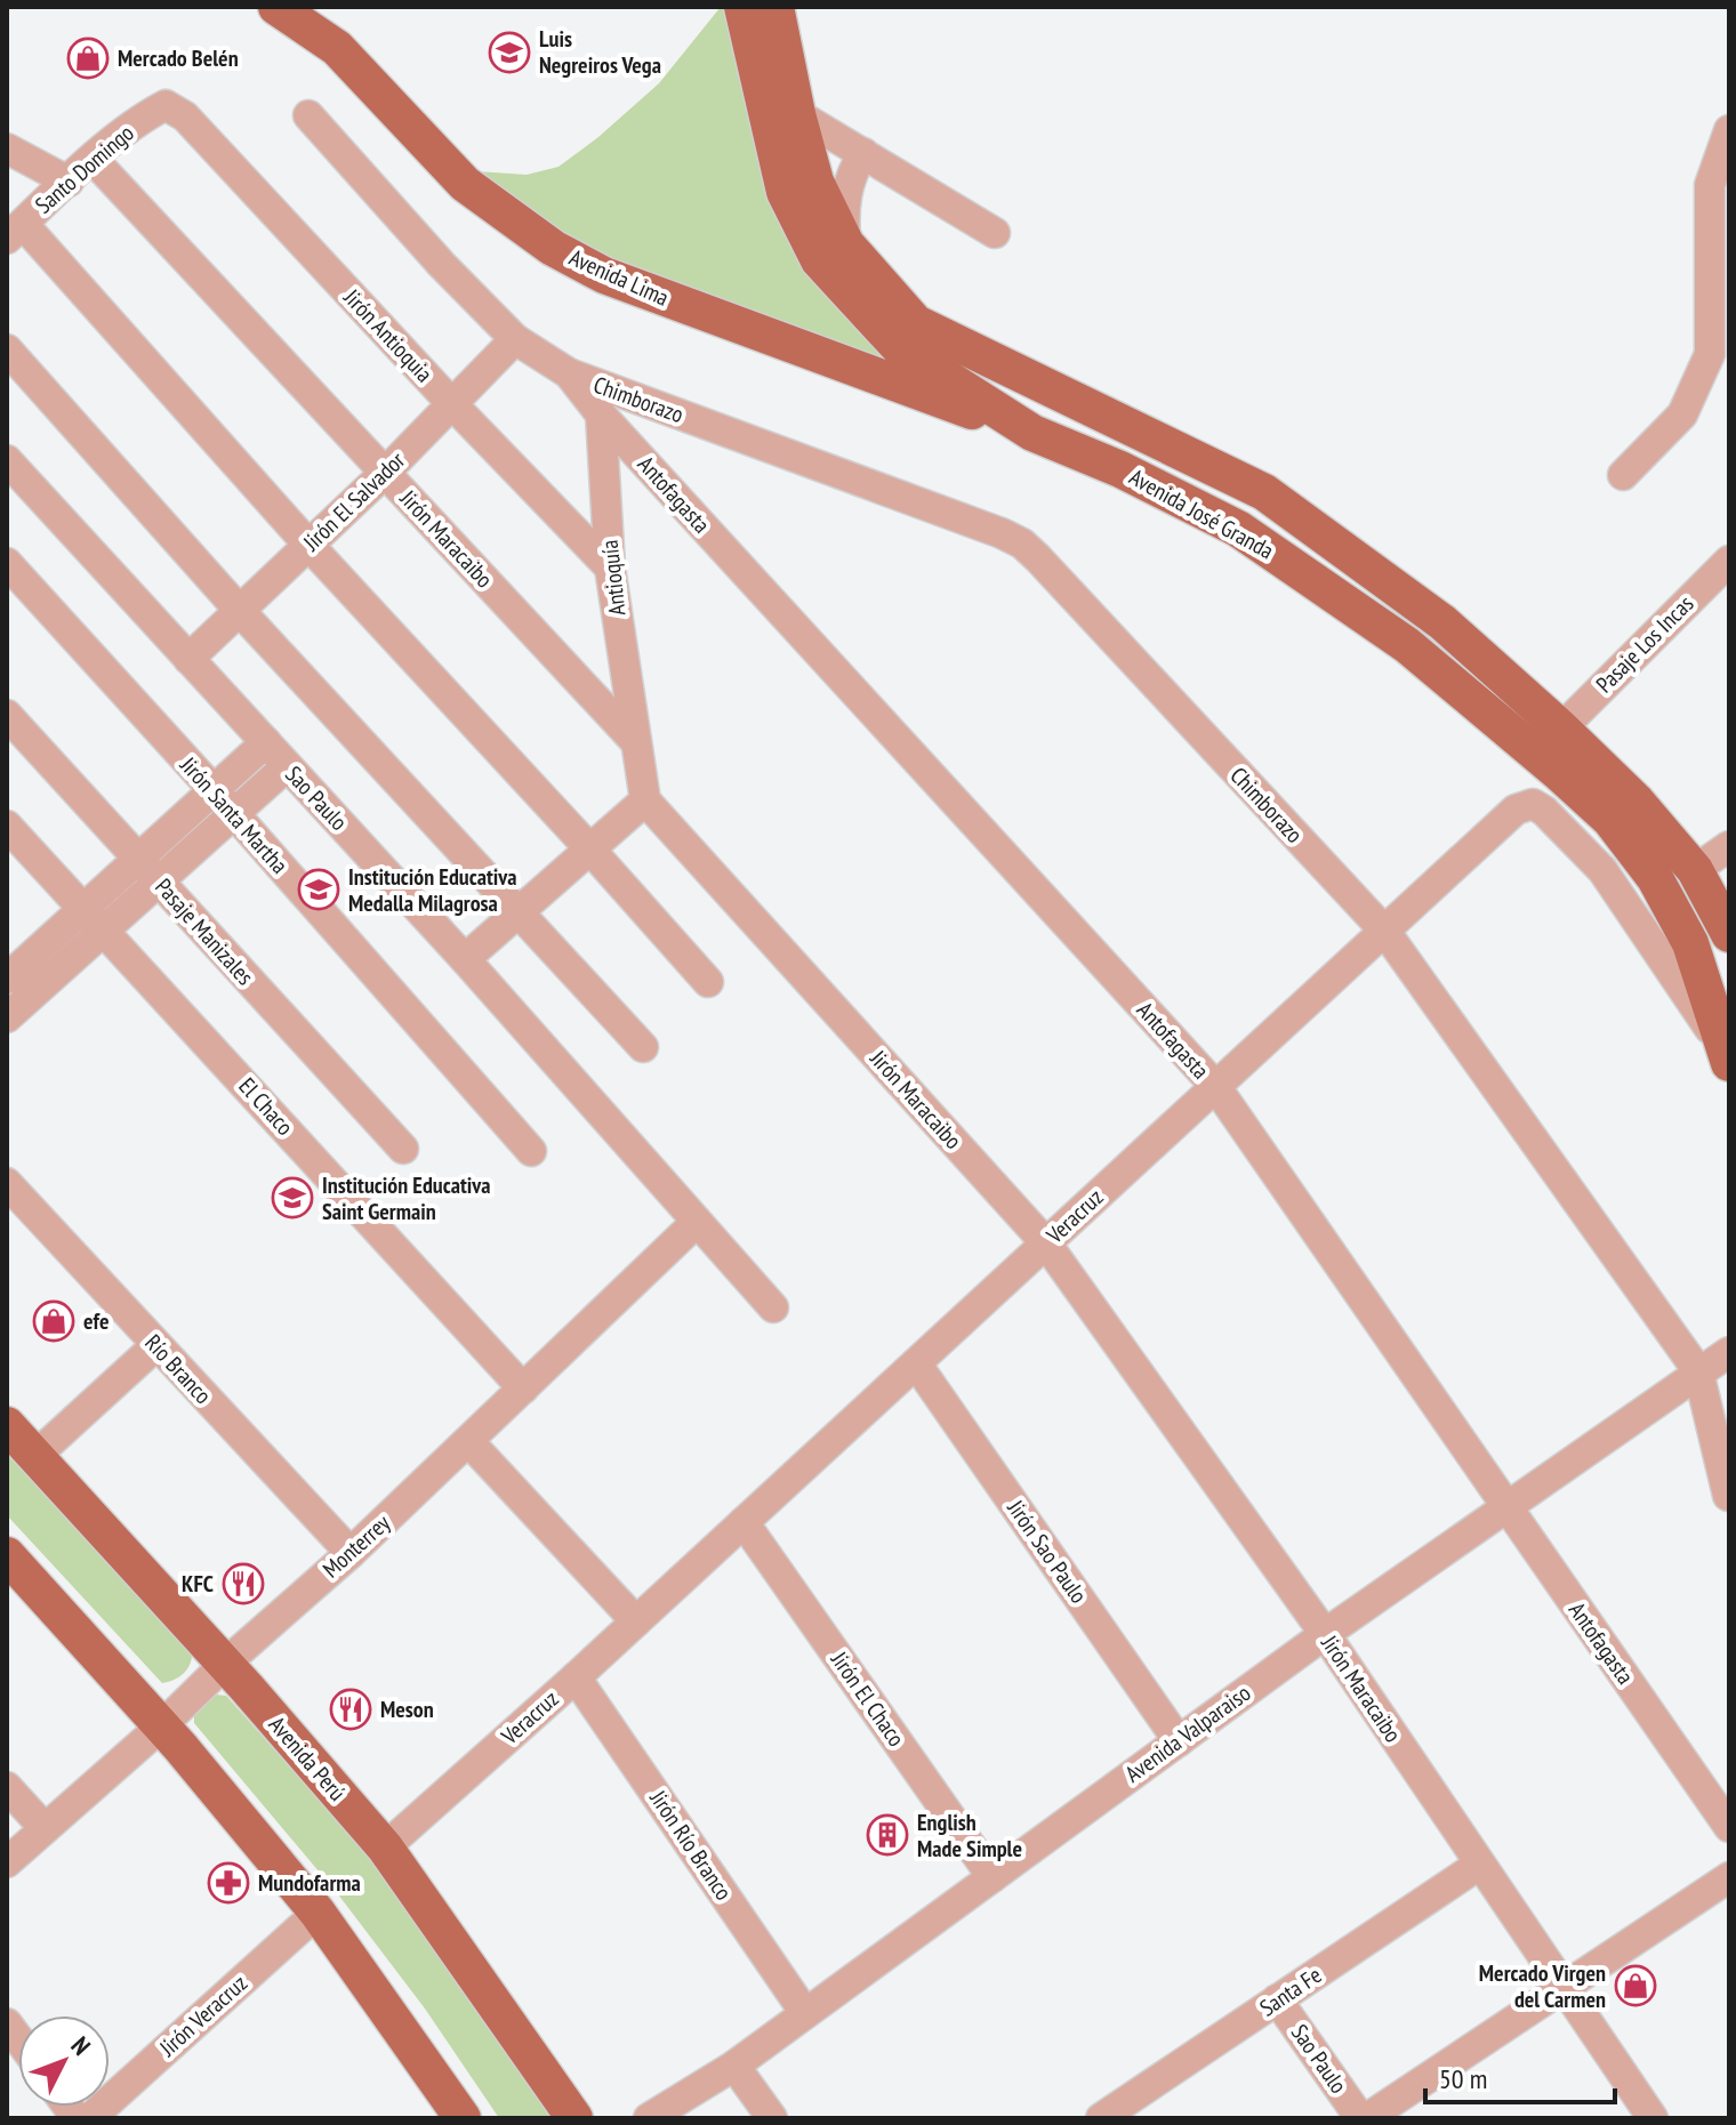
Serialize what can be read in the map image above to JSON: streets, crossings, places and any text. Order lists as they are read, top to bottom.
{
  "streets": {
    "main road": ["Avenida Lima", "Avenida José Granda", "Avenida Perú"],
    "street": [
      "Santo Domingo",
      "Jirón Antioquia",
      "Chimborazo",
      "Antofagasta",
      "Jirón El Salvador",
      "Jirón Maracaibo",
      "Antioquía",
      "Pasaje Los Incas",
      "Sao Paulo",
      "Jirón Santa Martha",
      "Pasaje Manizales",
      "El Chaco",
      "Veracruz",
      "Río Branco",
      "Monterrey",
      "Jirón Sao Paulo",
      "Jirón El Chaco",
      "Avenida Valparaiso",
      "Jirón Río Branco",
      "Santa Fe",
      "Jirón Veracruz"
    ]
  },
  "crossings": [
    ["Santo Domingo", "Jirón Antioquia"],
    ["Santo Domingo", "Jirón Maracaibo"],
    ["Avenida Lima", "Avenida José Granda"],
    ["Jirón Antioquia", "Jirón El Salvador"],
    ["Jirón Antioquia", "Antioquía"],
    ["Chimborazo", "Antofagasta"],
    ["Chimborazo", "Veracruz"],
    ["Chimborazo", "Avenida Valparaiso"],
    ["Antofagasta", "Jirón El Salvador"],
    ["Antofagasta", "Antioquía"],
    ["Antofagasta", "Veracruz"],
    ["Antofagasta", "Avenida Valparaiso"],
    ["Jirón El Salvador", "Jirón Maracaibo"],
    ["Jirón El Salvador", "Sao Paulo"],
    ["Avenida José Granda", "Pasaje Los Incas"],
    ["Avenida José Granda", "Veracruz"],
    ["Jirón Maracaibo", "Antioquía"],
    ["Jirón Maracaibo", "Veracruz"],
    ["Jirón Maracaibo", "Avenida Valparaiso"],
    ["Jirón Maracaibo", "Santa Fe"],
    ["Sao Paulo", "Monterrey"],
    ["Sao Paulo", "Santa Fe"],
    ["El Chaco", "Monterrey"],
    ["Veracruz", "Jirón Sao Paulo"],
    ["Veracruz", "Jirón El Chaco"],
    ["Veracruz", "Avenida Perú"],
    ["Veracruz", "Jirón Río Branco"],
    ["Río Branco", "Monterrey"],
    ["Monterrey", "Avenida Perú"],
    ["Jirón Sao Paulo", "Avenida Valparaiso"],
    ["Jirón El Chaco", "Avenida Valparaiso"],
    ["Avenida Valparaiso", "Jirón Río Branco"]
  ],
  "places": {
    "school or university": ["Luis Negreiros Vega", "Institución Educativa Medalla Milagrosa", "Institución Educativa Saint Germain"],
    "shop": ["Mercado Belén", "efe", "Mercado Virgen del Carmen"],
    "restaurant": ["KFC", "Meson"],
    "building": ["English Made Simple"],
    "pharmacy": ["Mundofarma"]
  },
  "scale_bar": "50 m",
  "north": "top right"
}
